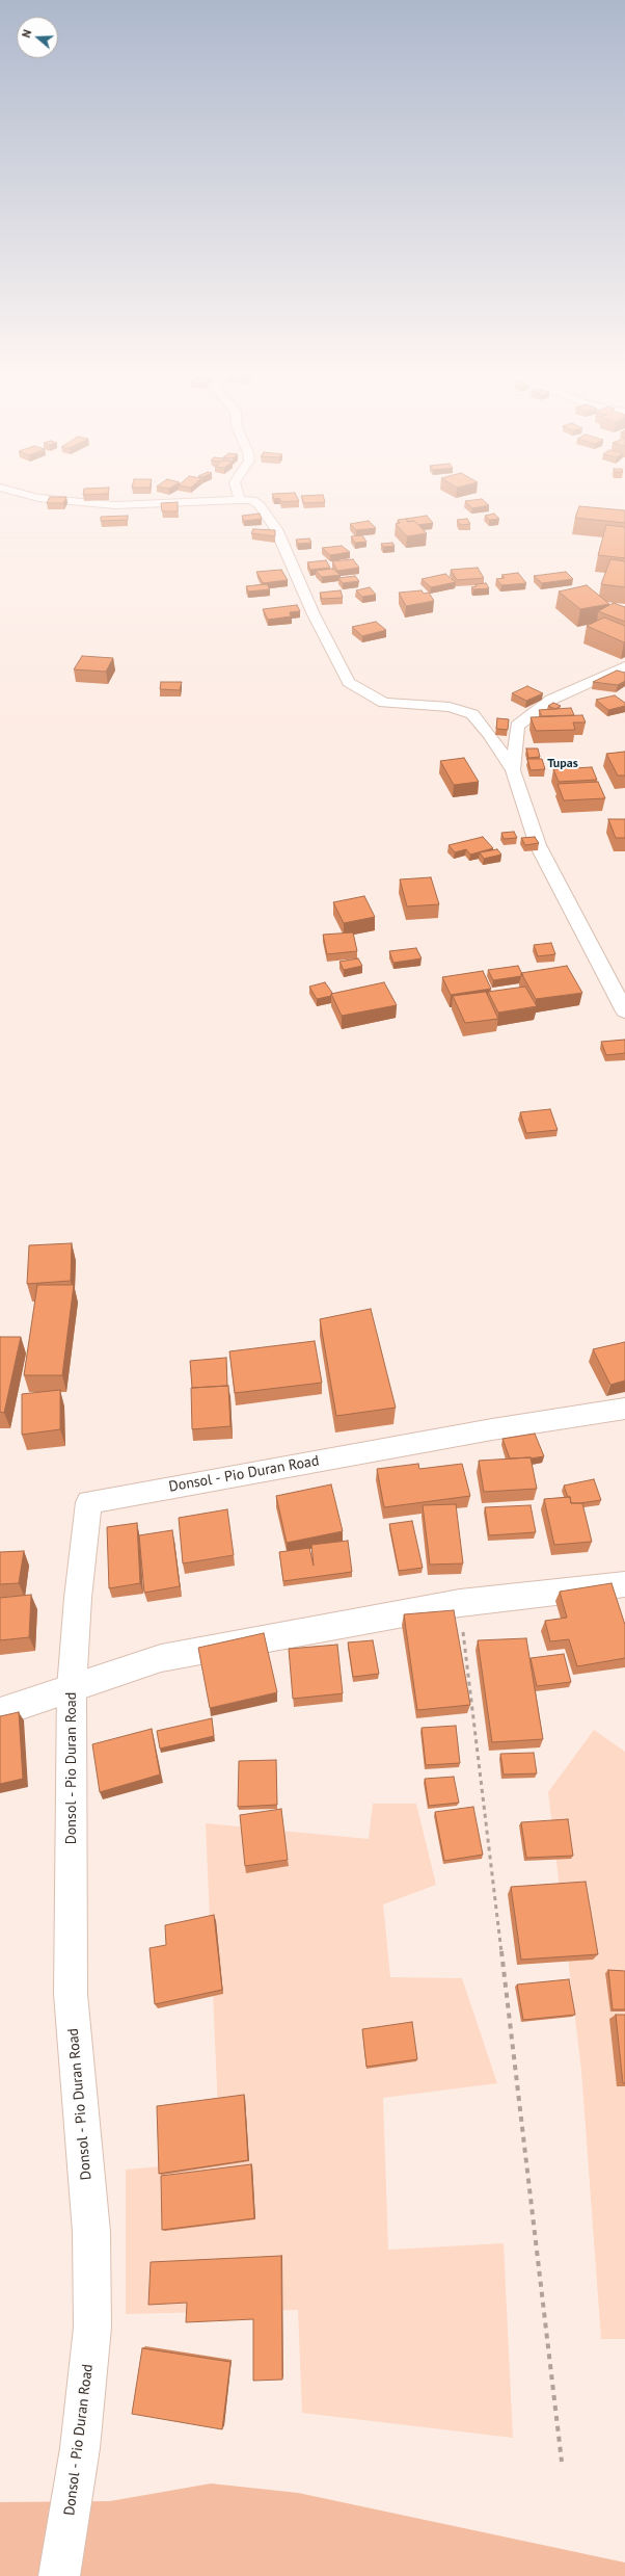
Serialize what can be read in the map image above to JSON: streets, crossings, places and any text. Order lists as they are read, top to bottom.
{
  "streets": {
    "street": ["Donsol - Pio Duran Road"]
  },
  "districts": ["Tupas"],
  "north": "left"
}
